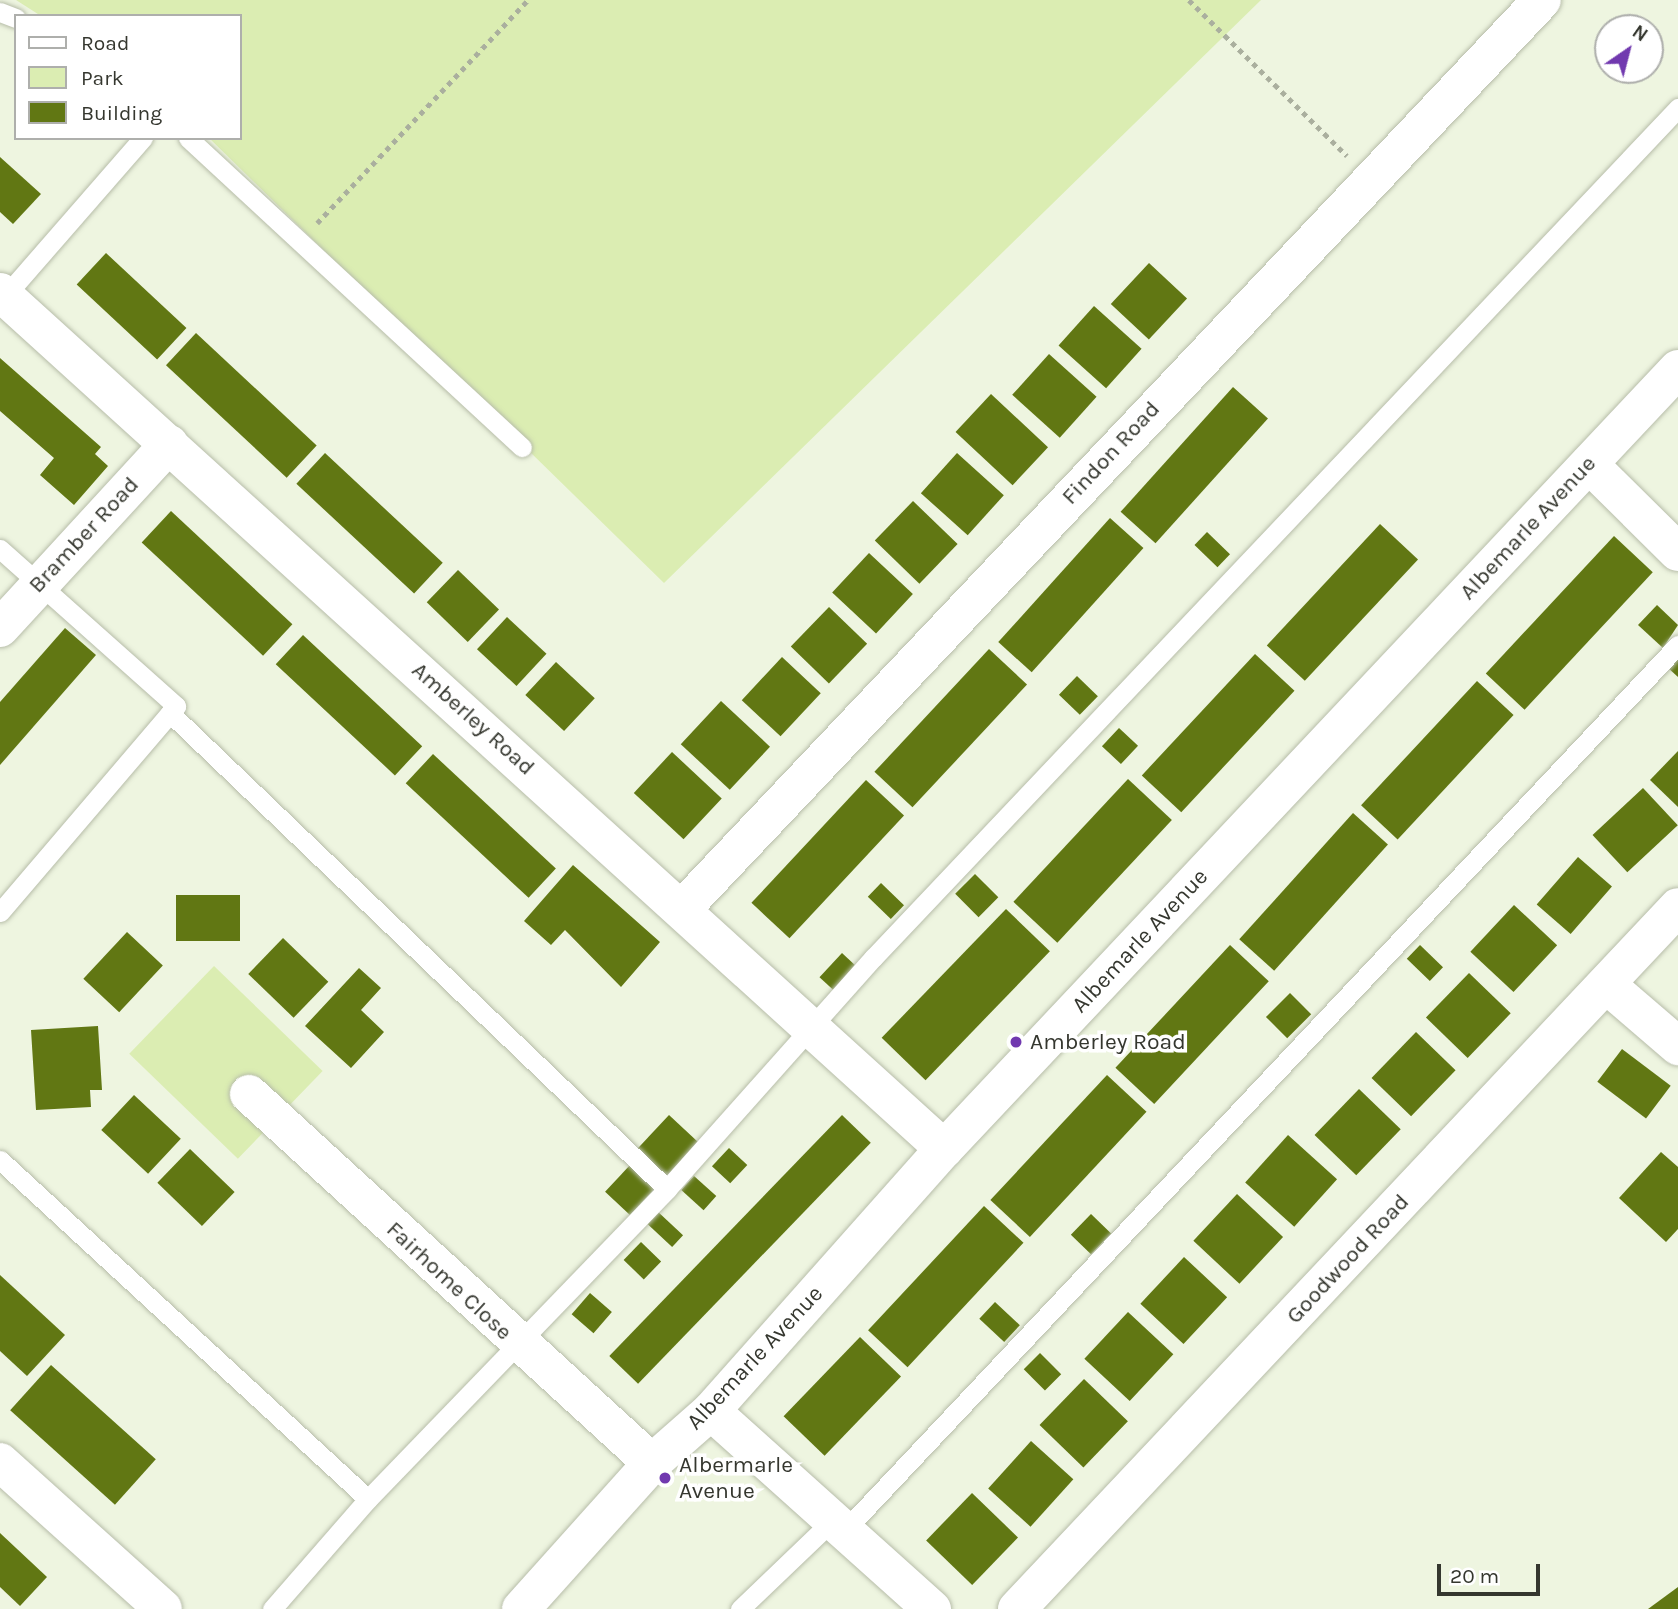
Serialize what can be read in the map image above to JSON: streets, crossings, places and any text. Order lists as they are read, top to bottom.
{
  "streets": {
    "street": [
      "Findon Road",
      "Albemarle Avenue",
      "Bramber Road",
      "Amberley Road",
      "Goodwood Road",
      "Fairhome Close"
    ]
  },
  "crossings": [
    ["Findon Road", "Amberley Road"],
    ["Albemarle Avenue", "Amberley Road"],
    ["Albemarle Avenue", "Fairhome Close"],
    ["Bramber Road", "Amberley Road"]
  ],
  "places": ["Amberley Road", "Albermarle Avenue"],
  "legend": ["Road", "Park", "Building"],
  "scale_bar": "20 m",
  "north": "top right"
}
